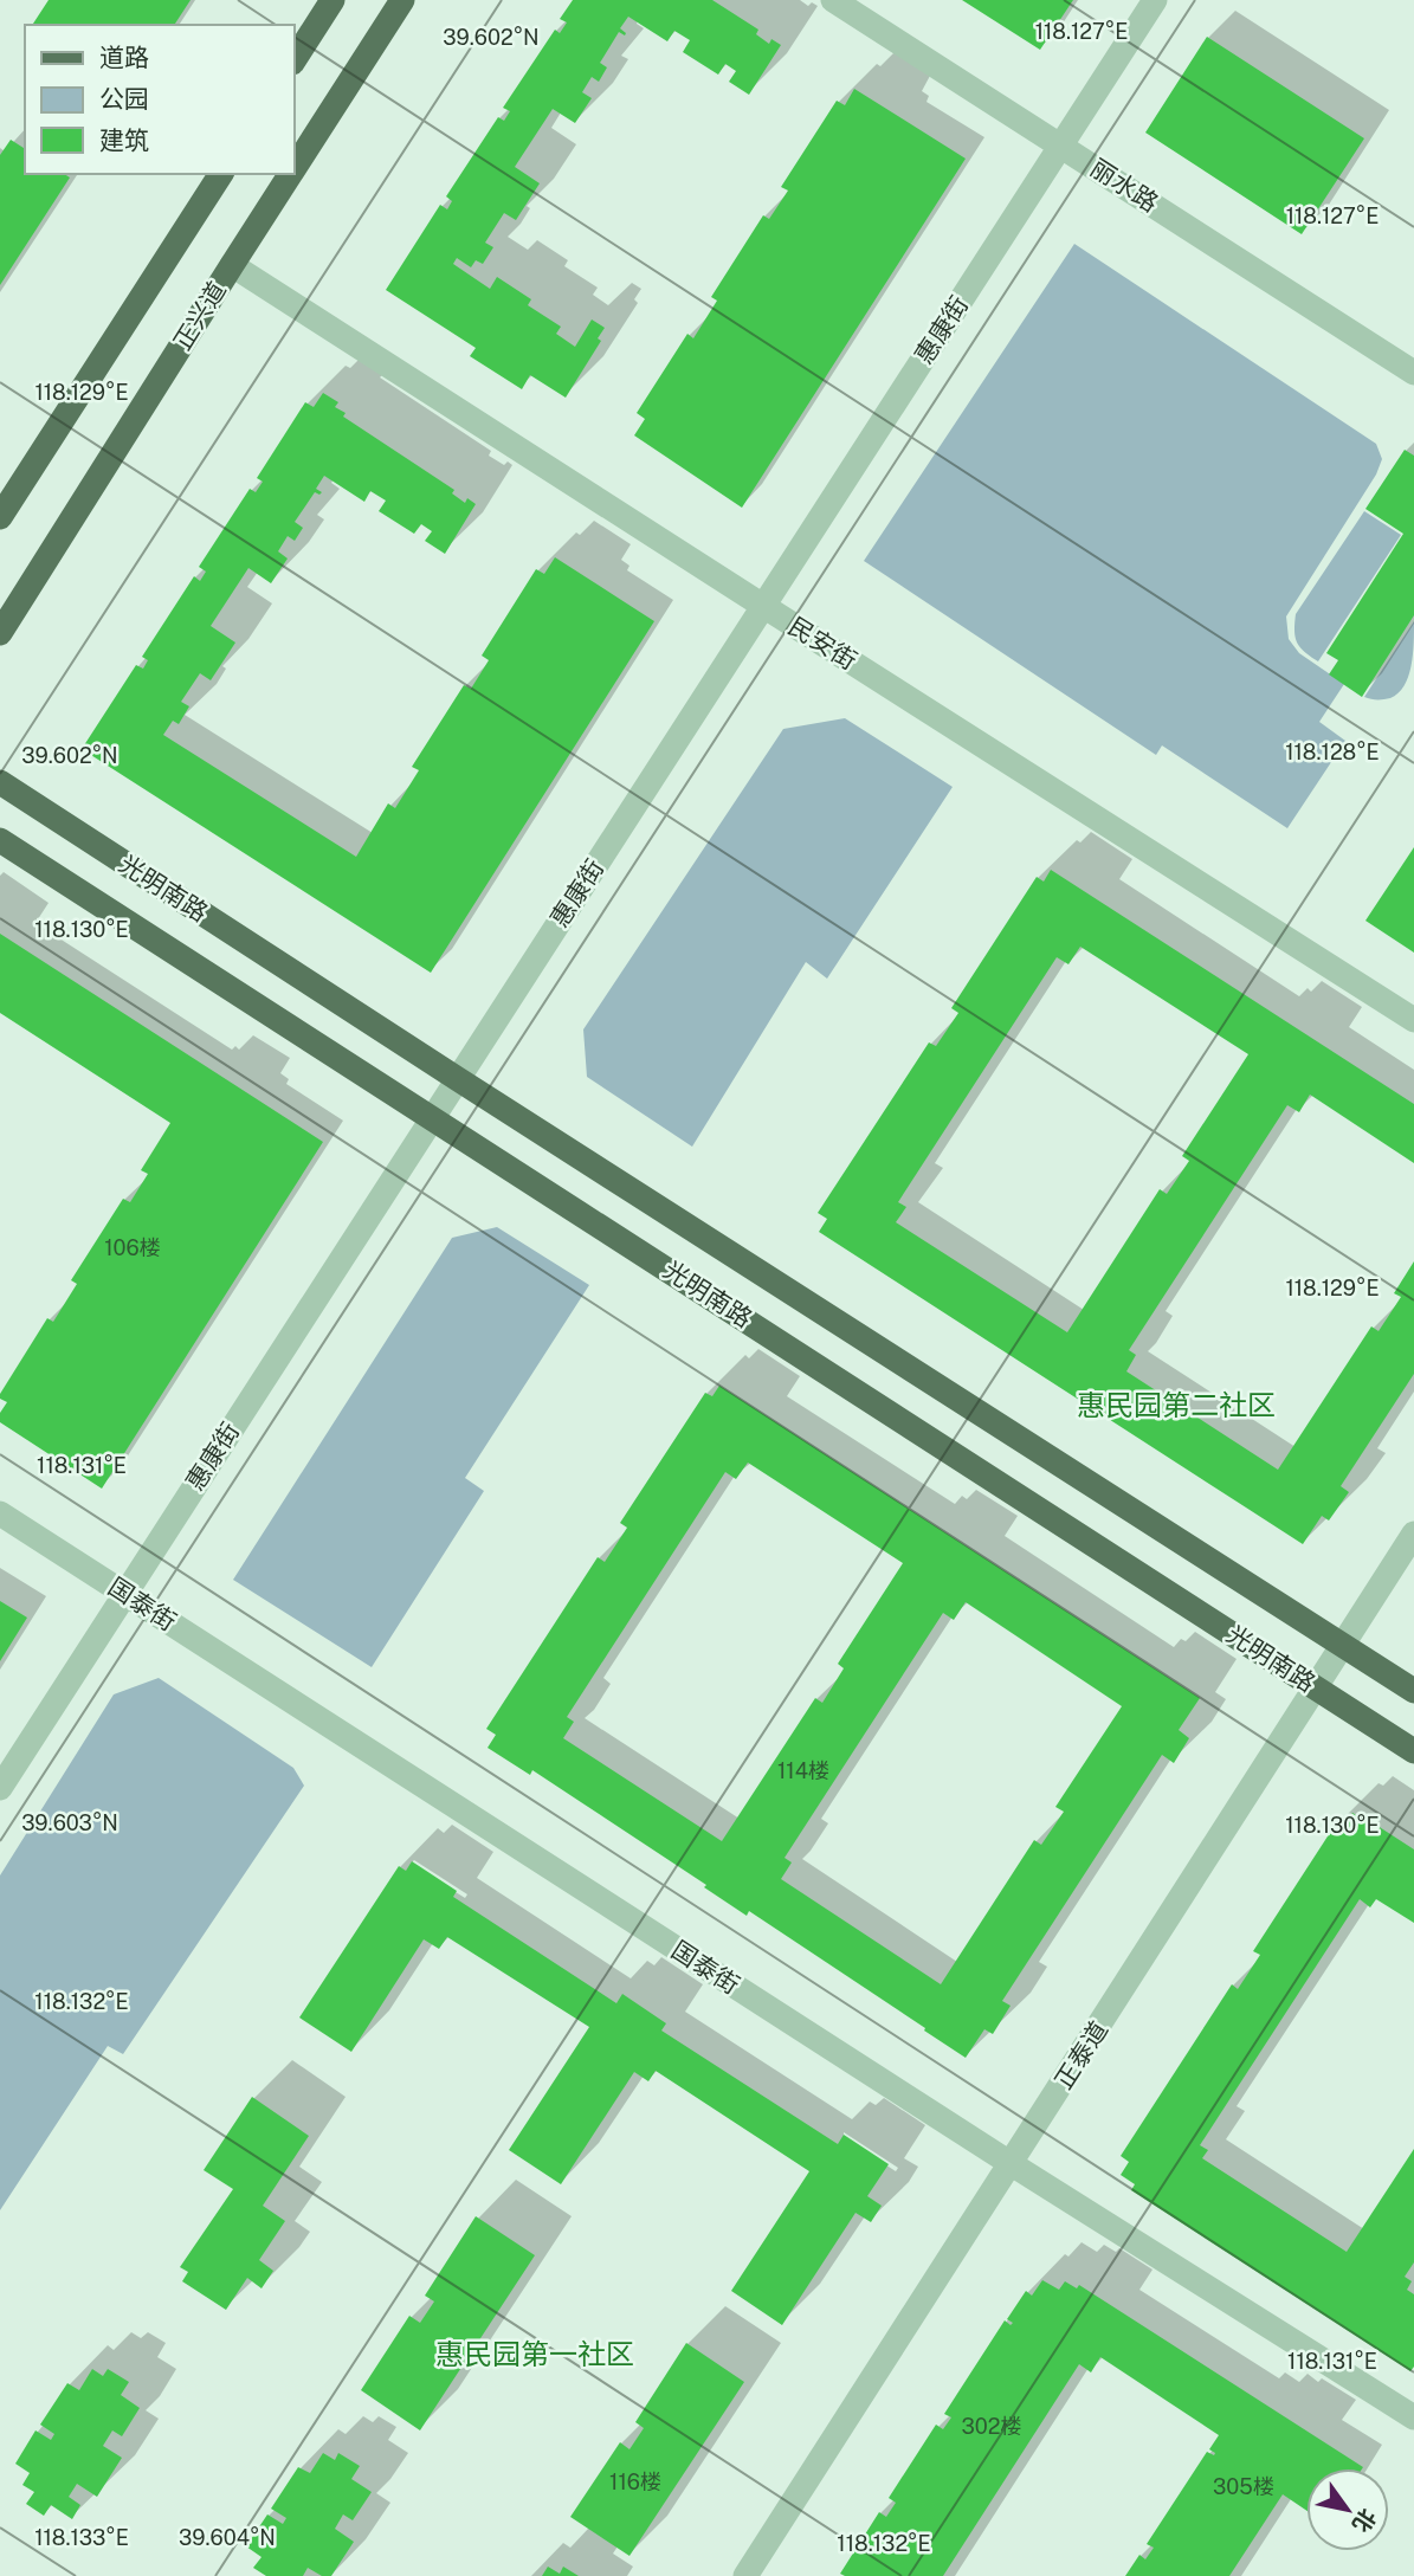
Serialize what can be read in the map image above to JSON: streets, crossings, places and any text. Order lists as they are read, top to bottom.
{
  "streets": {
    "main road": ["正兴道", "光明南路"],
    "street": [
      "丽水路",
      "惠康街",
      "民安街",
      "国泰街",
      "正泰道"
    ]
  },
  "crossings": [
    ["丽水路", "惠康街"],
    ["正兴道", "民安街"],
    ["惠康街", "民安街"],
    ["惠康街", "光明南路"],
    ["惠康街", "国泰街"],
    ["光明南路", "正泰道"],
    ["国泰街", "正泰道"]
  ],
  "districts": ["惠民园第二社区", "惠民园第一社区"],
  "house_numbers": [
    "106楼",
    "114楼",
    "302楼",
    "116楼",
    "305楼"
  ],
  "legend": ["道路", "公园", "建筑"],
  "north": "bottom right",
  "coordinates": [
    "118.127°E",
    "39.602°N",
    "118.129°E",
    "118.128°E",
    "118.130°E",
    "118.131°E",
    "39.603°N",
    "118.132°E",
    "39.604°N",
    "118.133°E"
  ]
}
